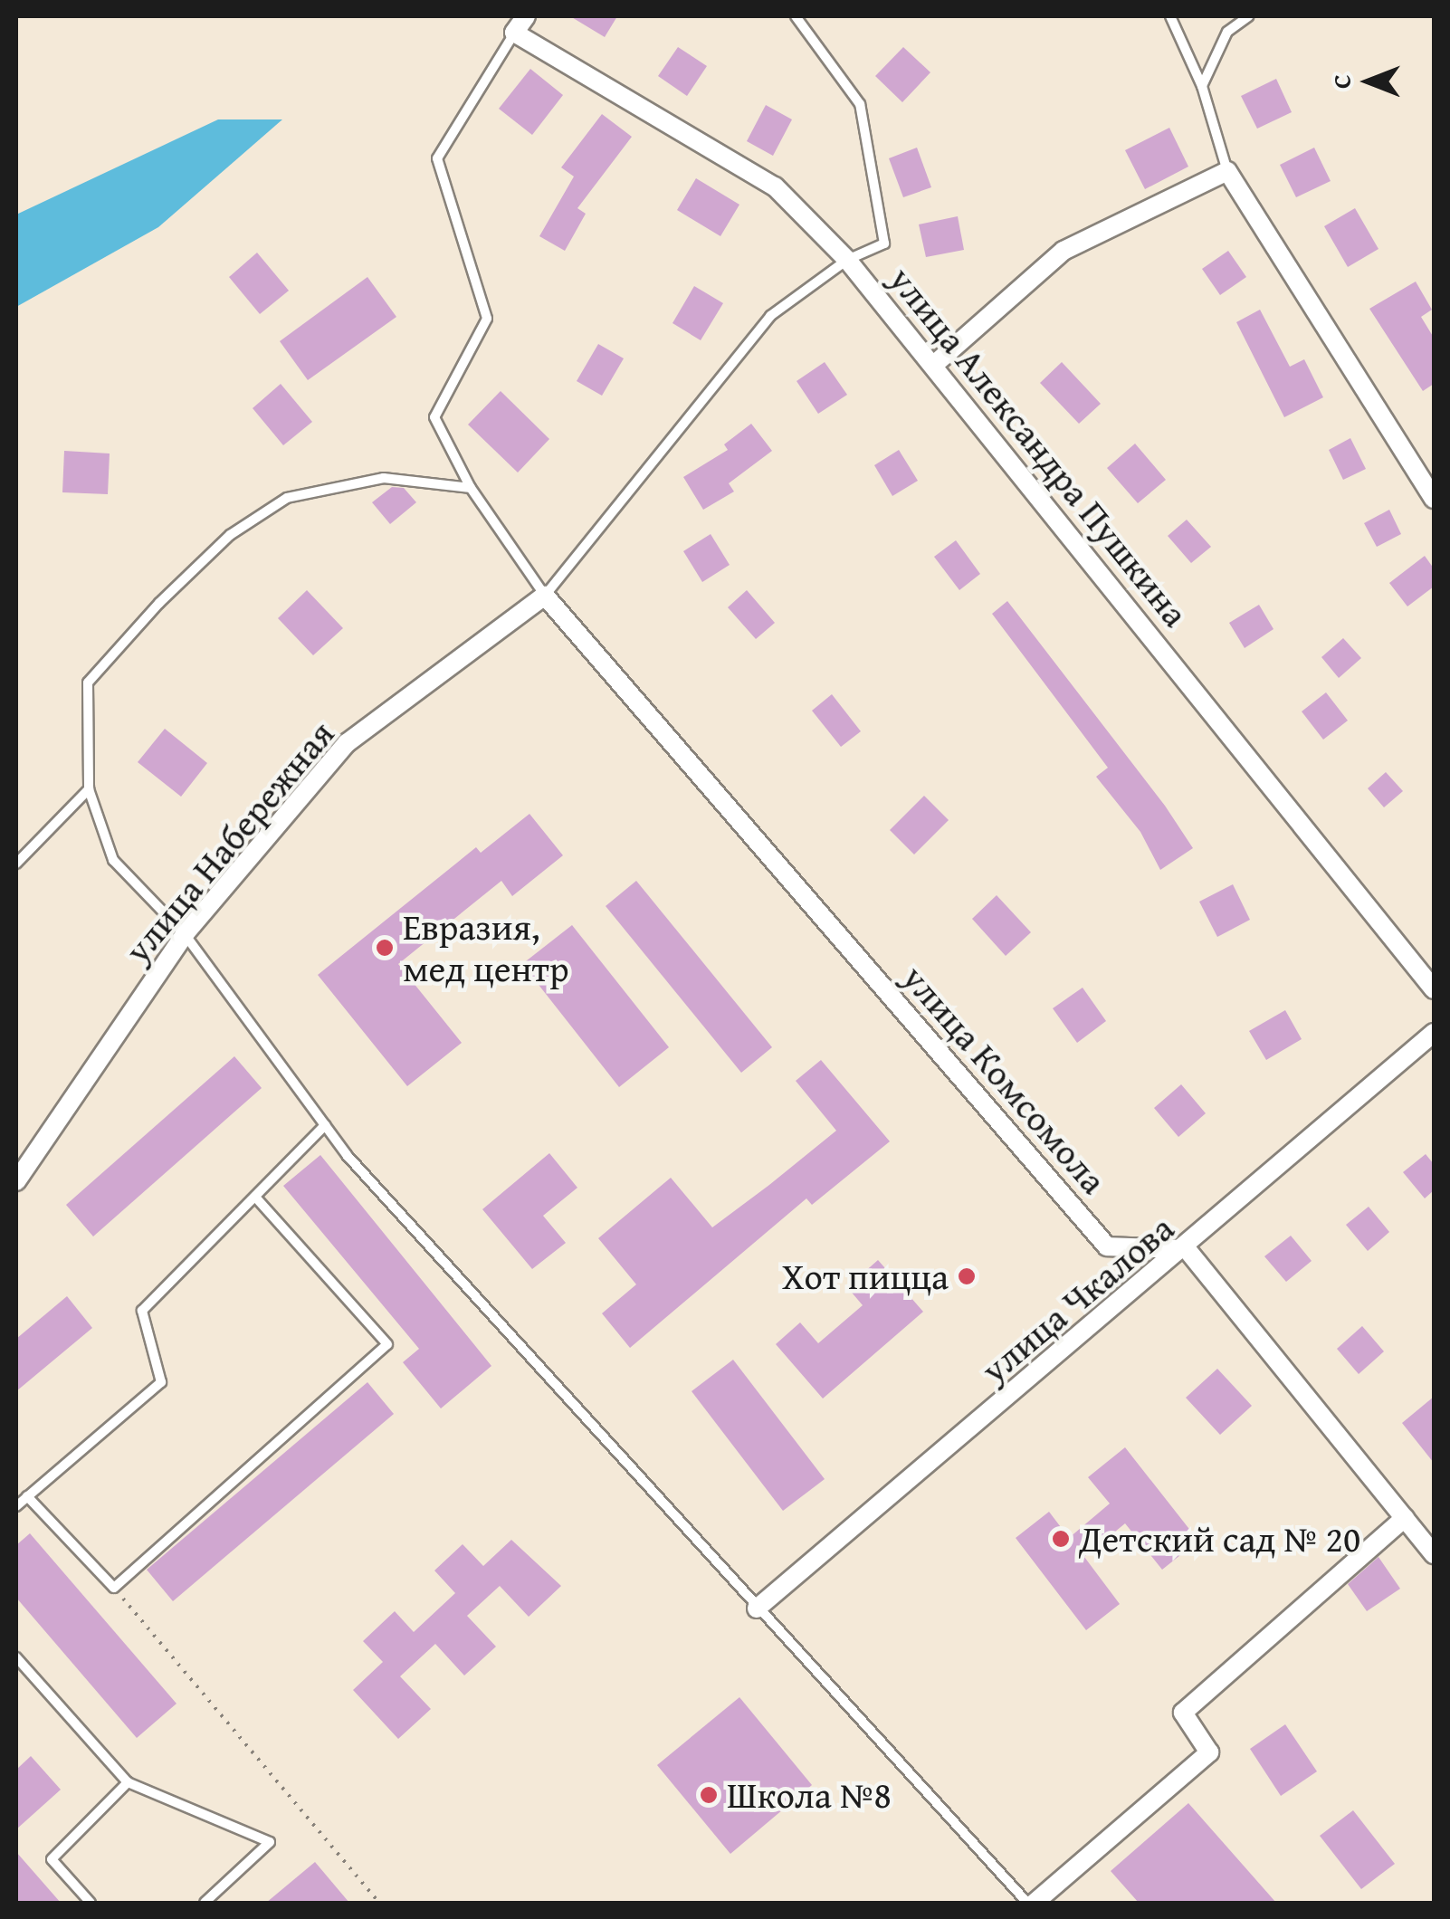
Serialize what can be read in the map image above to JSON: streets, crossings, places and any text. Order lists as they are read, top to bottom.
{
  "streets": {
    "street": [
      "улица Александра Пушкина",
      "улица Набережная",
      "улица Комсомола",
      "улица Чкалова"
    ]
  },
  "crossings": [
    ["улица Набережная", "улица Комсомола"],
    ["улица Комсомола", "улица Чкалова"]
  ],
  "places": [
    "Евразия, мед центр",
    "Хот пицца",
    "Детский сад № 20",
    "Школа №8"
  ],
  "north": "left"
}
